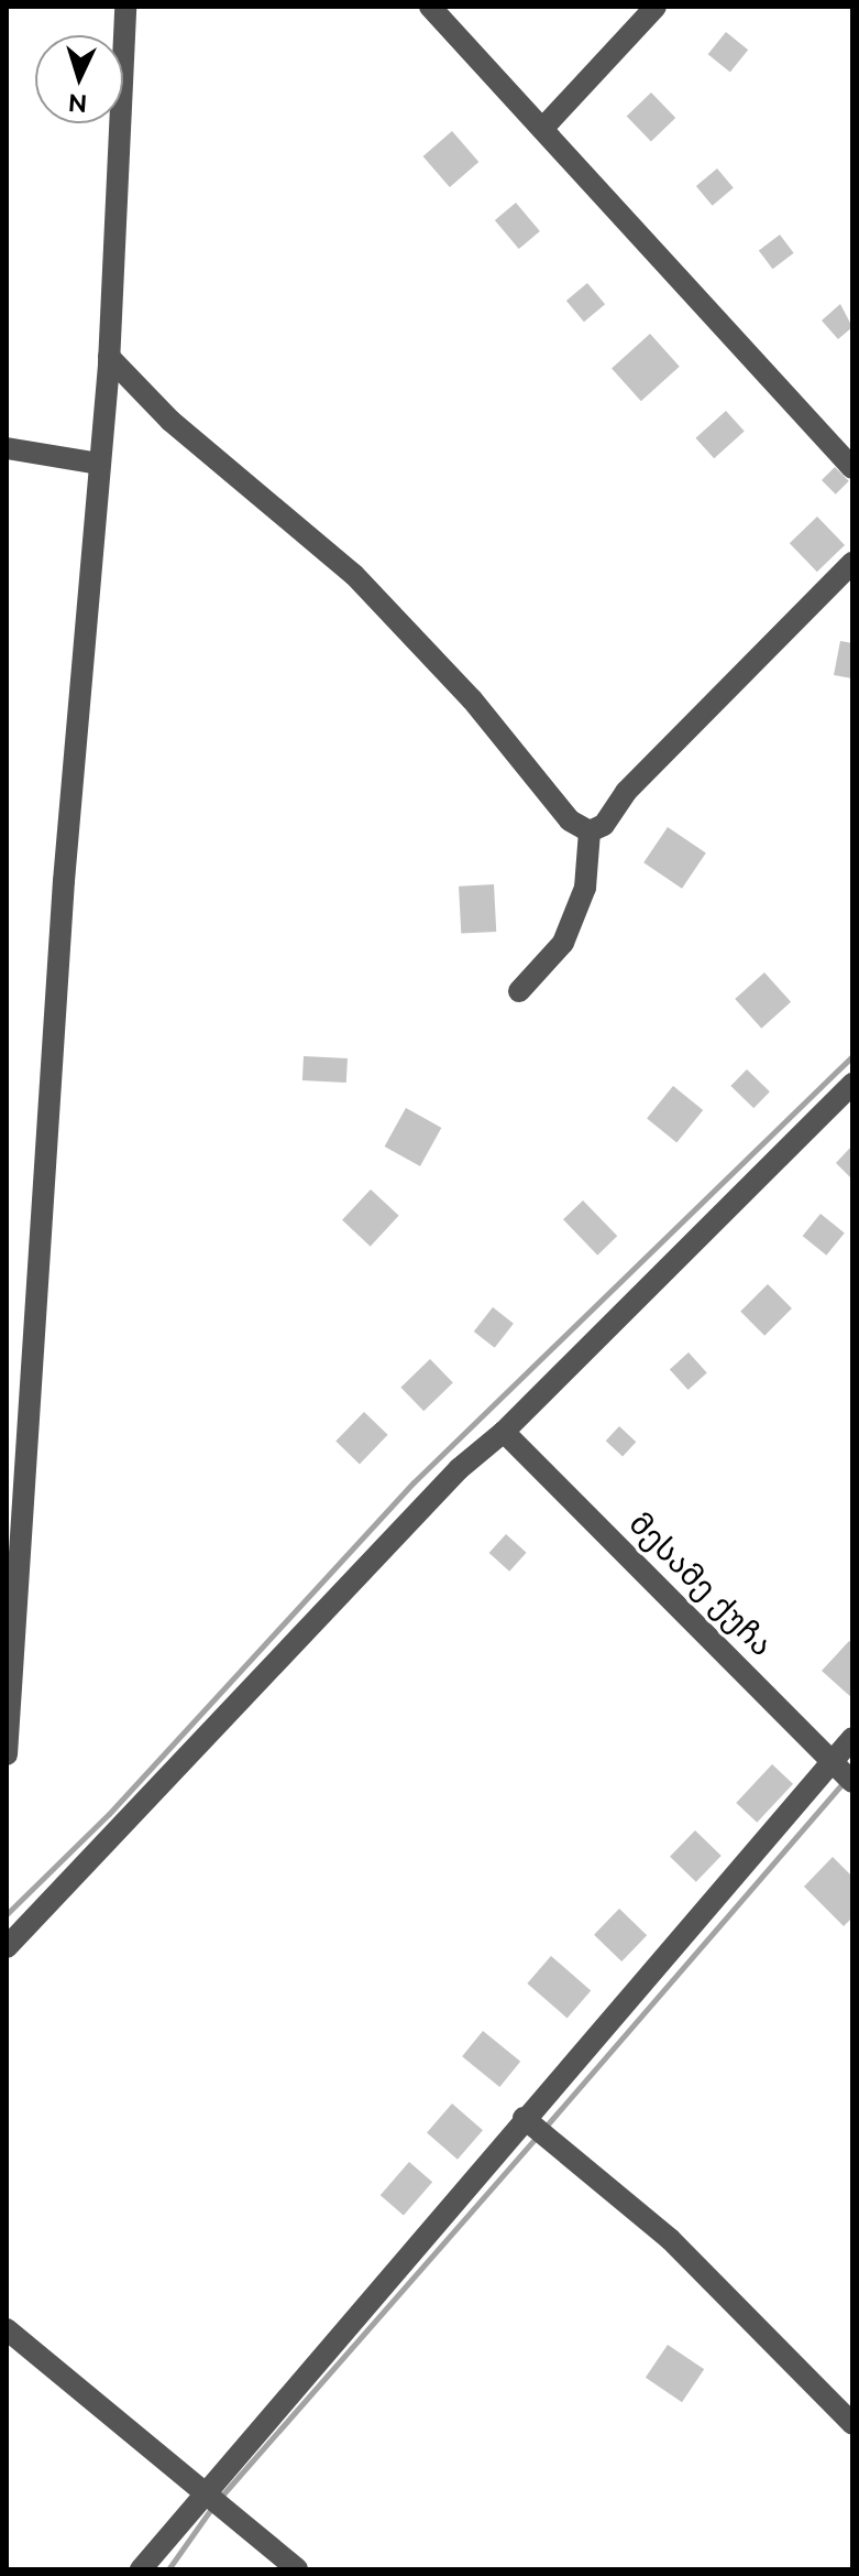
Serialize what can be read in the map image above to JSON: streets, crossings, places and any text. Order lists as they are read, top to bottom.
{
  "streets": {
    "street": ["მესამე ქუჩა"]
  },
  "north": "bottom"
}
